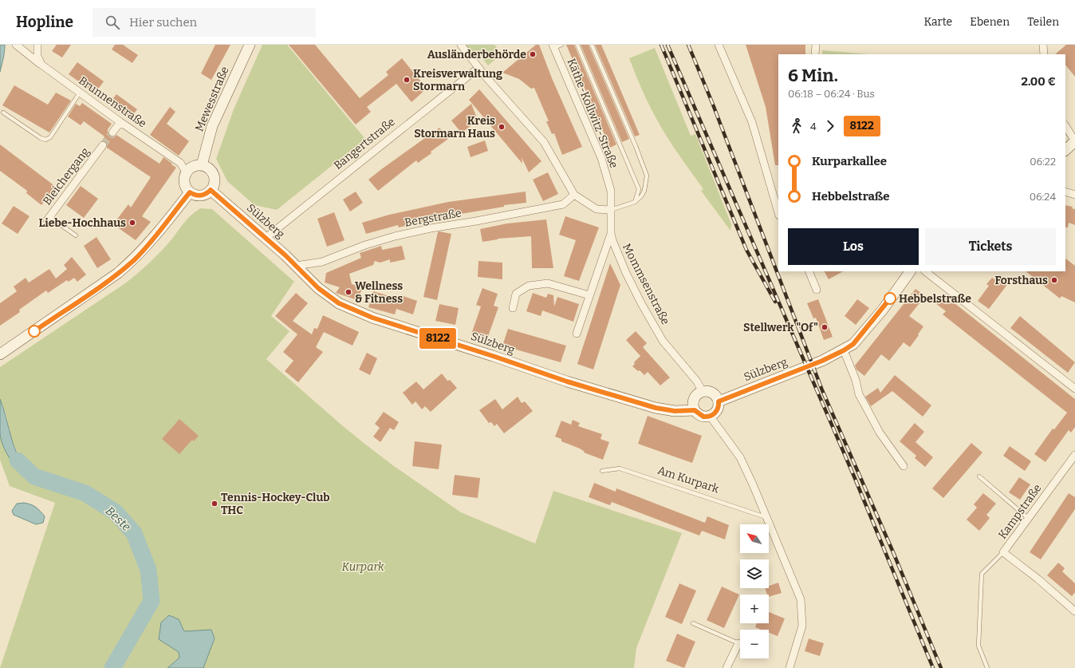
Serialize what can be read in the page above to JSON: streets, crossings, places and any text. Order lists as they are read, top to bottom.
{
  "streets": {
    "street": [
      "Mewesstraße",
      "Brunnenstraße",
      "Käthe-Kollwitz-Straße",
      "Bangertstraße",
      "Bleichergang",
      "Bergstraße",
      "Sülzberg",
      "Mommsenstraße",
      "Kampstraße"
    ],
    "lane": ["Am Kurpark"]
  },
  "crossings": [
    ["Mewesstraße", "Brunnenstraße"],
    ["Mewesstraße", "Sülzberg"],
    ["Brunnenstraße", "Sülzberg"],
    ["Käthe-Kollwitz-Straße", "Mommsenstraße"],
    ["Bangertstraße", "Sülzberg"],
    ["Bergstraße", "Sülzberg"],
    ["Sülzberg", "Mommsenstraße"]
  ],
  "water": ["Beste"],
  "parks": ["Kurpark"],
  "places": [
    "Ausländerbehörde",
    "Kreisverwaltung Stormarn",
    "Kreis Stormarn Haus",
    "Liebe-Hochhaus",
    "Forsthaus",
    "Wellness & Fitness",
    "Hebbelstraße",
    "Stellwerk \"Of\"",
    "Tennis-Hockey-Club THC"
  ],
  "lines": ["bus line 8122"],
  "north": "top left",
  "page": {
    "header": "Hopline",
    "search": "Hier suchen",
    "nav": ["Karte", "Ebenen", "Teilen"],
    "on_map": "8122",
    "heading": ["6 Min.", "06:18 – 06:24 · Bus", "2.00 €"],
    "legs": ["4", "8122"],
    "list": [
      {
        "name": "Kurparkallee",
        "value": "06:22"
      },
      {
        "name": "Hebbelstraße",
        "value": "06:24"
      }
    ],
    "buttons": ["Los", "Tickets"],
    "map_buttons": ["+", "−"]
  }
}
